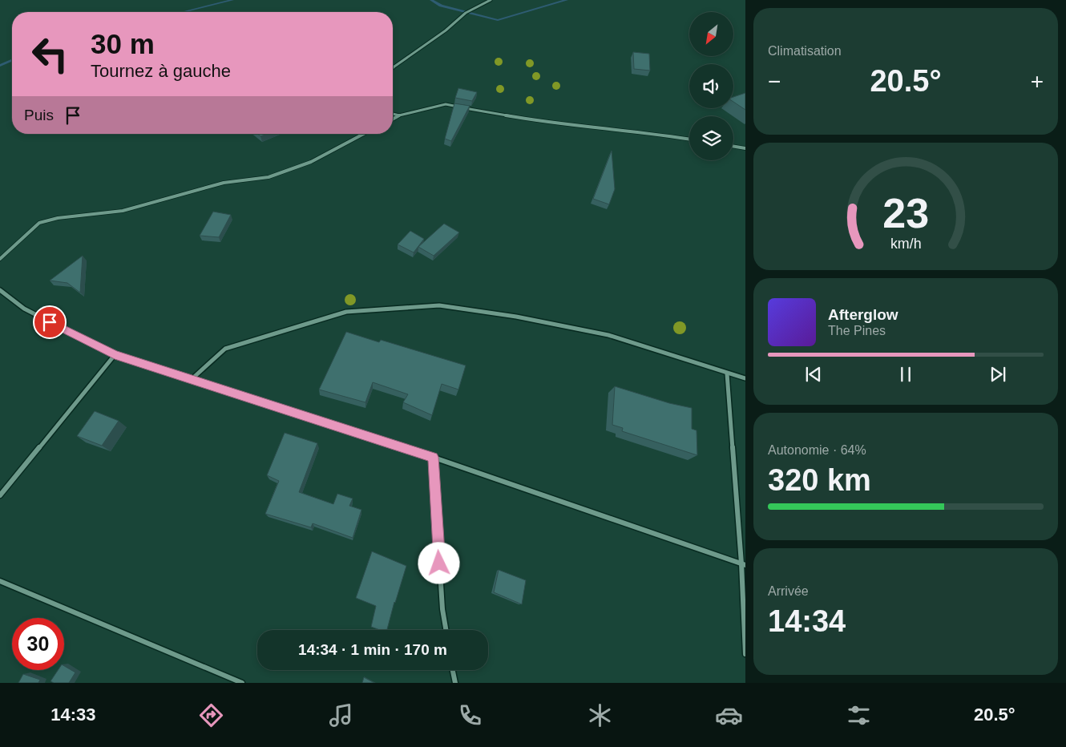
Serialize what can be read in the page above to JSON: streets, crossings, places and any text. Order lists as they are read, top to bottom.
{
  "north": "bottom left",
  "page": {
    "tile": [
      "Climatisation",
      ["Autonomie · 64%", "320 km"],
      ["Arrivée", "14:34"]
    ],
    "turn": ["30 m", "Tournez à gauche"],
    "heat": ["−", "20.5°", "+"],
    "then": "Puis",
    "song": ["Afterglow", "The Pines"],
    "limit": "30",
    "trip": "14:34 · 1 min · 170 m",
    "tabs": ["14:33", "20.5°"],
    "gauge": ["23", "km/h"]
  }
}
